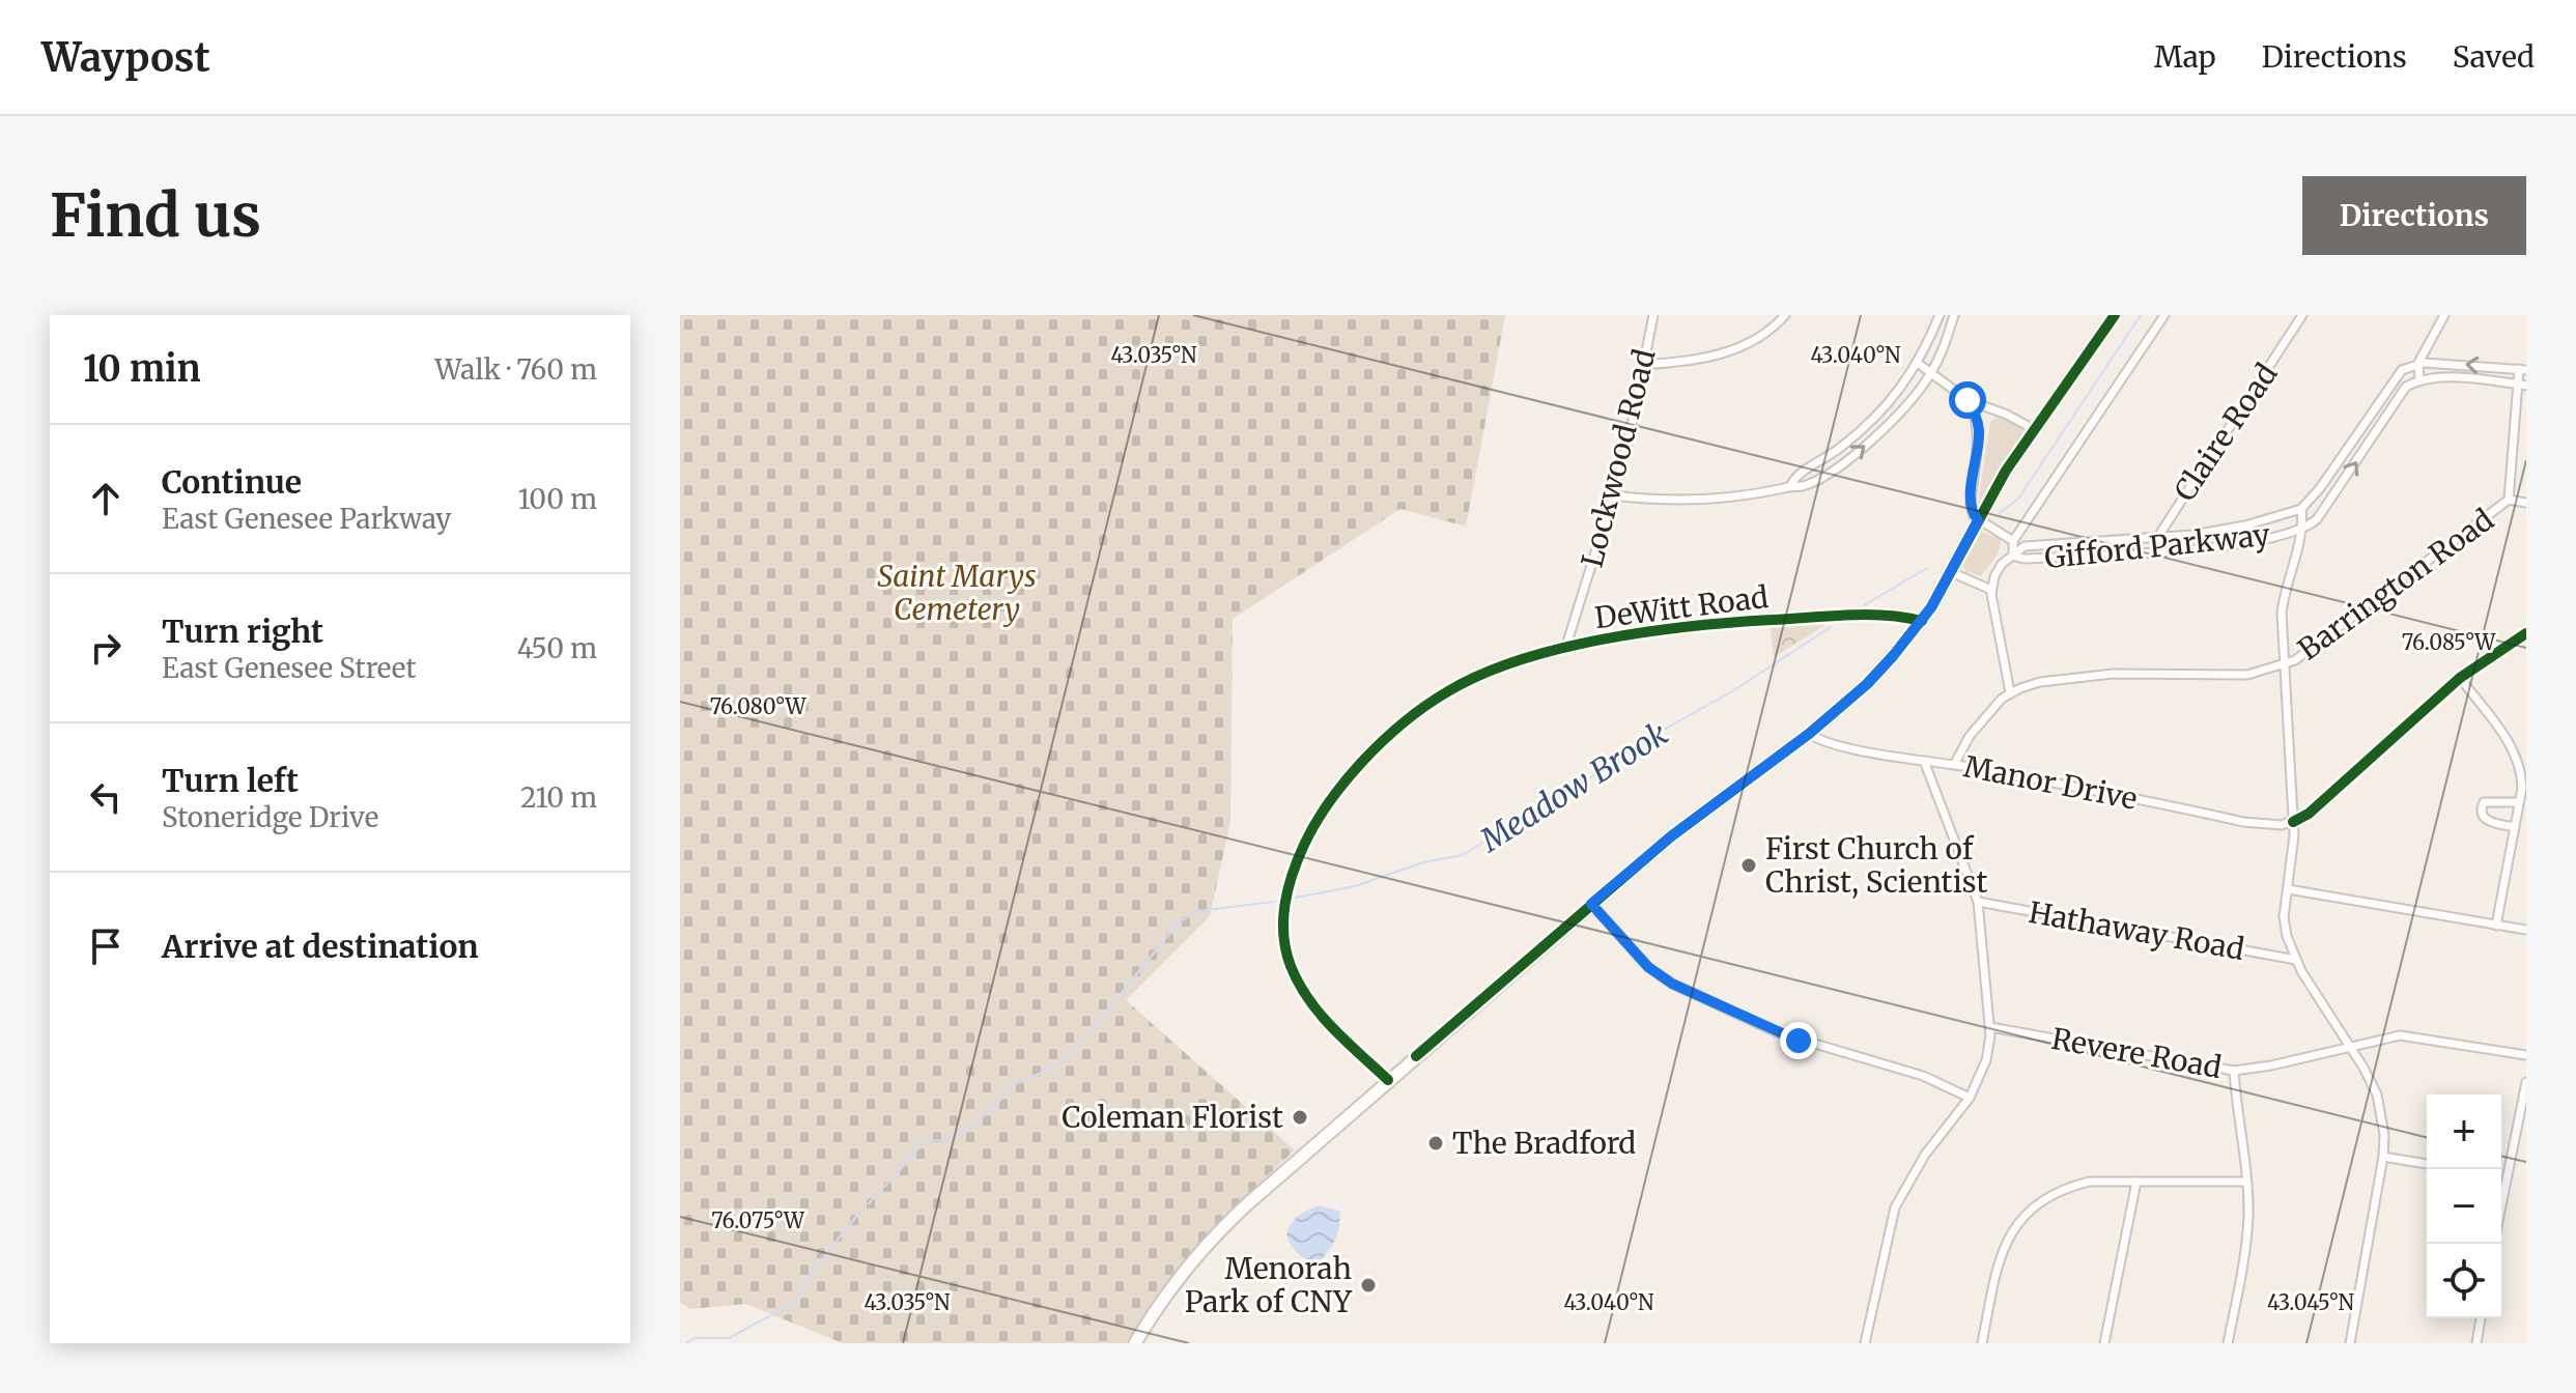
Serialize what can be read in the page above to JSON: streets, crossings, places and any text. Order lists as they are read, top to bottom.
{
  "streets": {
    "street": [
      "Claire Road",
      "Lockwood Road",
      "Gifford Parkway",
      "Barrington Road",
      "DeWitt Road",
      "Manor Drive",
      "Hathaway Road",
      "Revere Road"
    ]
  },
  "crossings": [
    ["Claire Road", "Gifford Parkway"],
    ["Lockwood Road", "DeWitt Road"],
    ["Barrington Road", "Manor Drive"]
  ],
  "water": ["Meadow Brook"],
  "parks": ["Saint Marys Cemetery"],
  "places": [
    "First Church of Christ, Scientist",
    "Coleman Florist",
    "The Bradford",
    "Menorah Park of CNY"
  ],
  "page": {
    "header": "Waypost",
    "nav": ["Map", "Directions", "Saved"],
    "buttons": "Directions",
    "title": "Find us",
    "heading": ["10 min", "Walk · 760 m"],
    "list": [
      ["Continue", "East Genesee Parkway", "100 m"],
      ["Turn right", "East Genesee Street", "450 m"],
      ["Turn left", "Stoneridge Drive", "210 m"],
      "Arrive at destination"
    ],
    "map_buttons": ["+", "−"]
  },
  "coordinates": [
    "43.035°N",
    "43.040°N",
    "76.085°W",
    "76.080°W",
    "76.075°W",
    "43.045°N"
  ]
}
